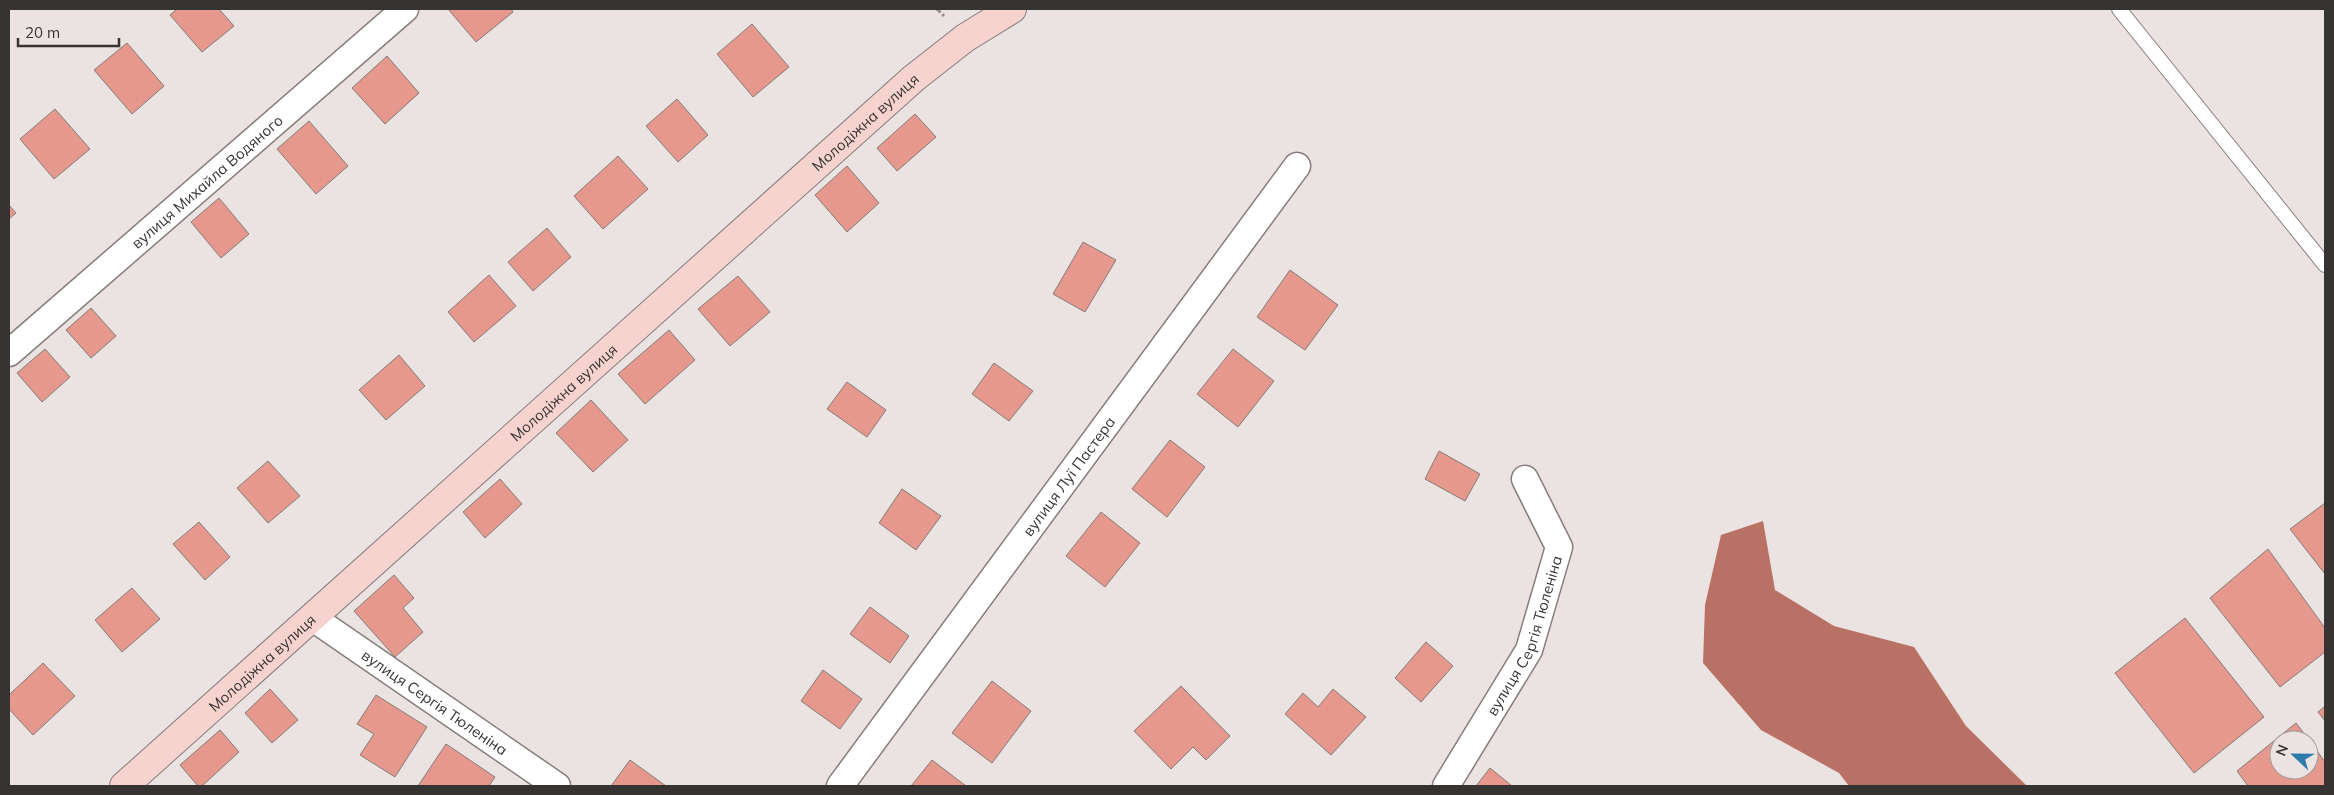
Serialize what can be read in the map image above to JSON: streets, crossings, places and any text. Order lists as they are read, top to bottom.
{
  "streets": {
    "street": [
      "Молодіжна вулиця",
      "вулиця Михайла Водяного",
      "вулиця Луї Пастера",
      "вулиця Сергія Тюленіна"
    ]
  },
  "crossings": [
    ["Молодіжна вулиця", "вулиця Сергія Тюленіна"]
  ],
  "scale_bar": "20 m",
  "north": "left"
}
